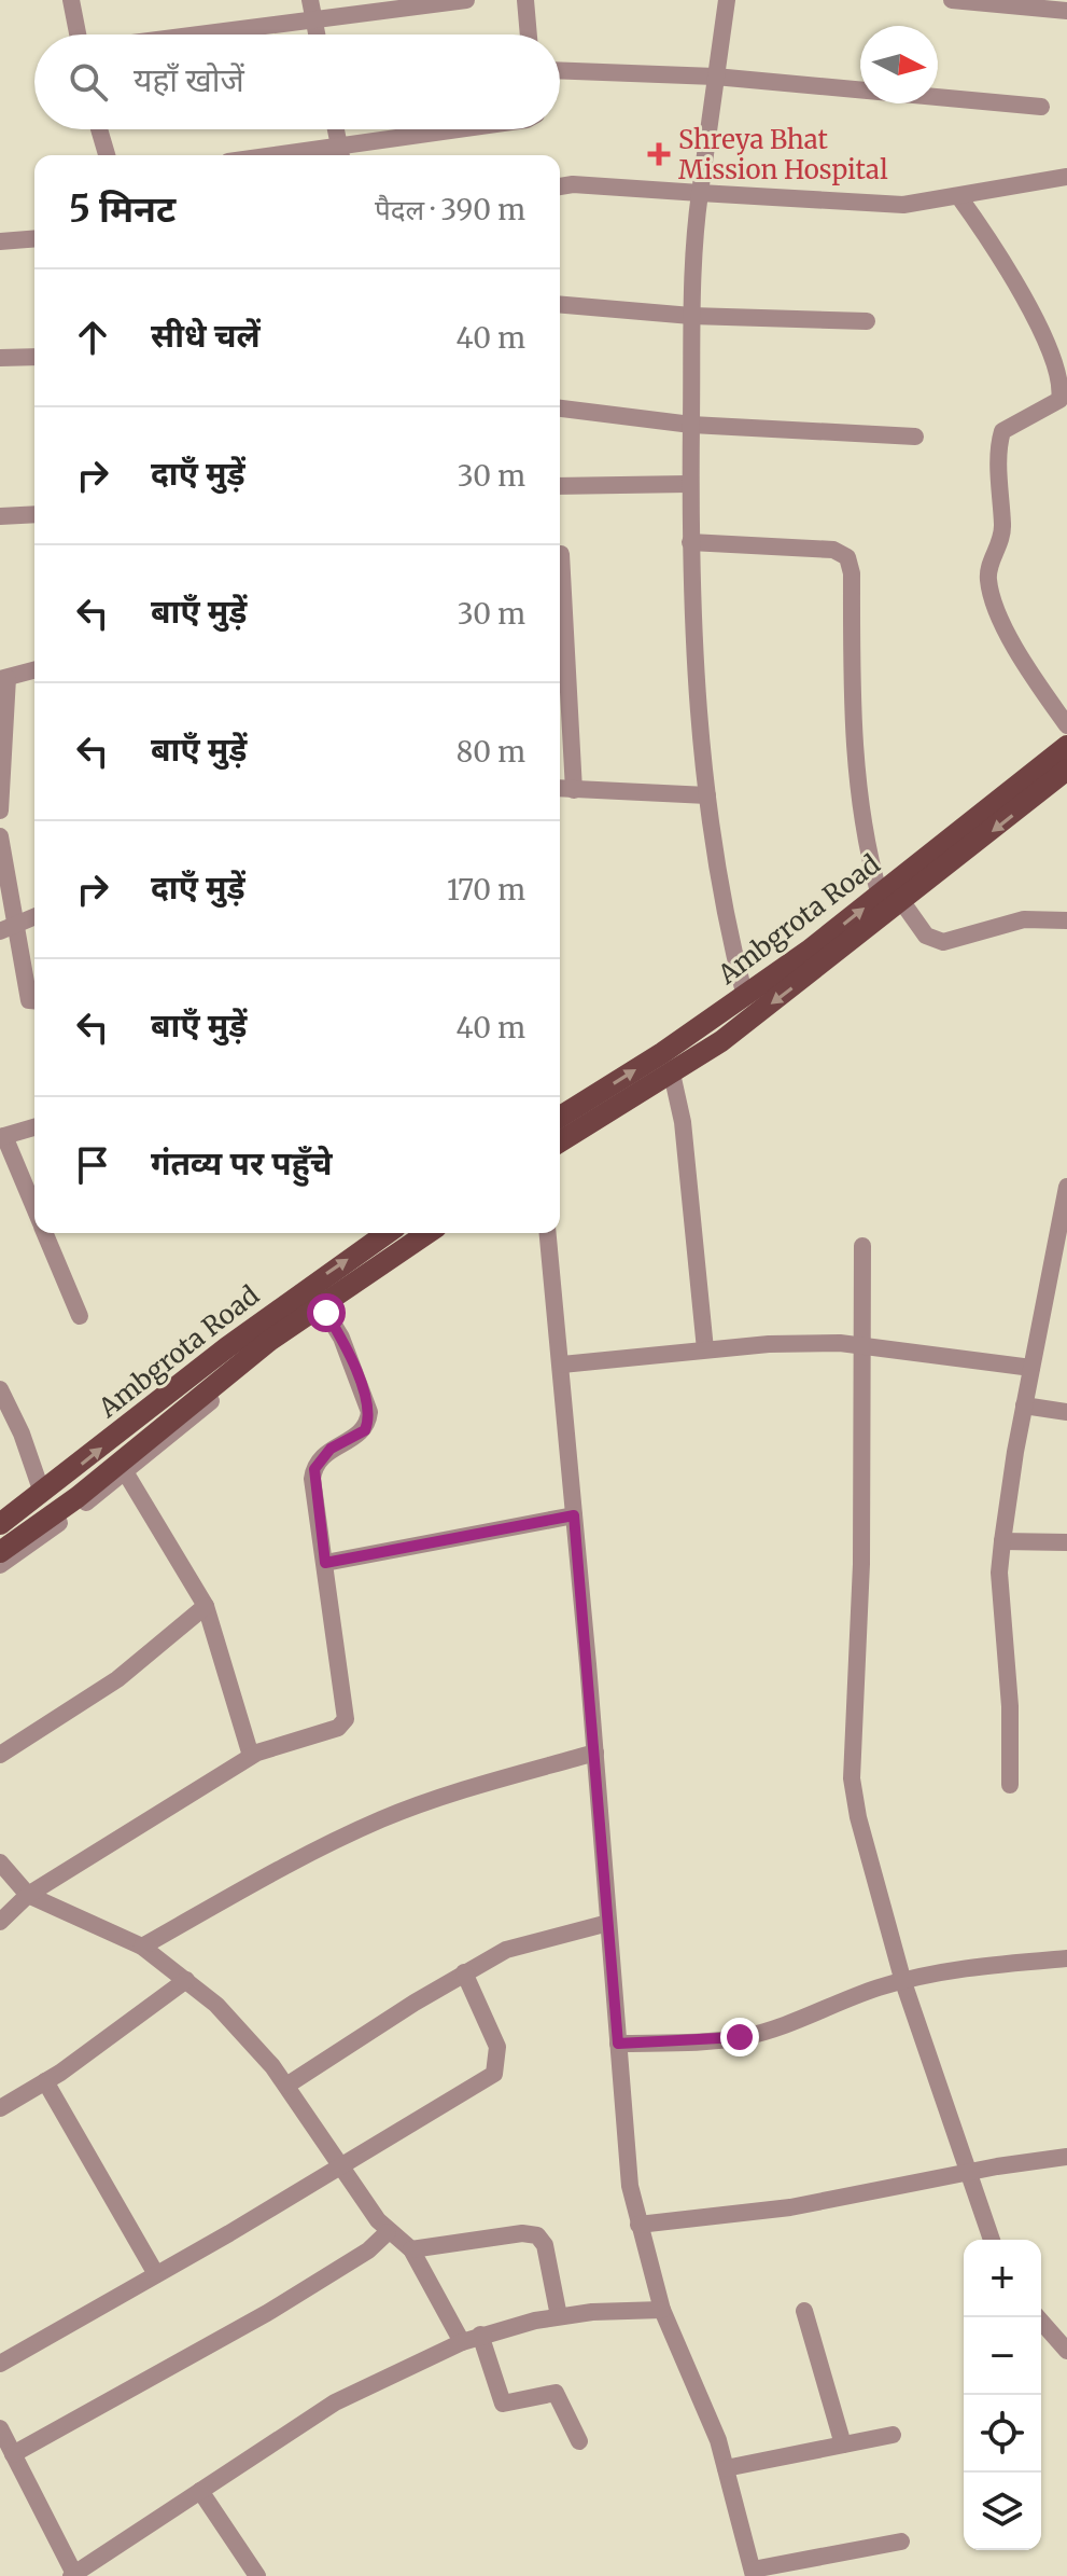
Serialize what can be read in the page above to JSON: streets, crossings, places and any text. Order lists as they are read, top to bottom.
{
  "streets": {
    "main road": ["Ambgrota Road"]
  },
  "places": {
    "health": ["Shreya Bhat Mission Hospital"]
  },
  "north": "right",
  "page": {
    "search": "यहाँ खोजें",
    "heading": ["5 मिनट", "पैदल · 390 m"],
    "list": [
      ["सीधे चलें", "40 m"],
      ["दाएँ मुड़ें", "30 m"],
      ["बाएँ मुड़ें", "30 m"],
      ["बाएँ मुड़ें", "80 m"],
      ["दाएँ मुड़ें", "170 m"],
      ["बाएँ मुड़ें", "40 m"],
      "गंतव्य पर पहुँचे"
    ],
    "map_buttons": ["+", "−"]
  }
}
